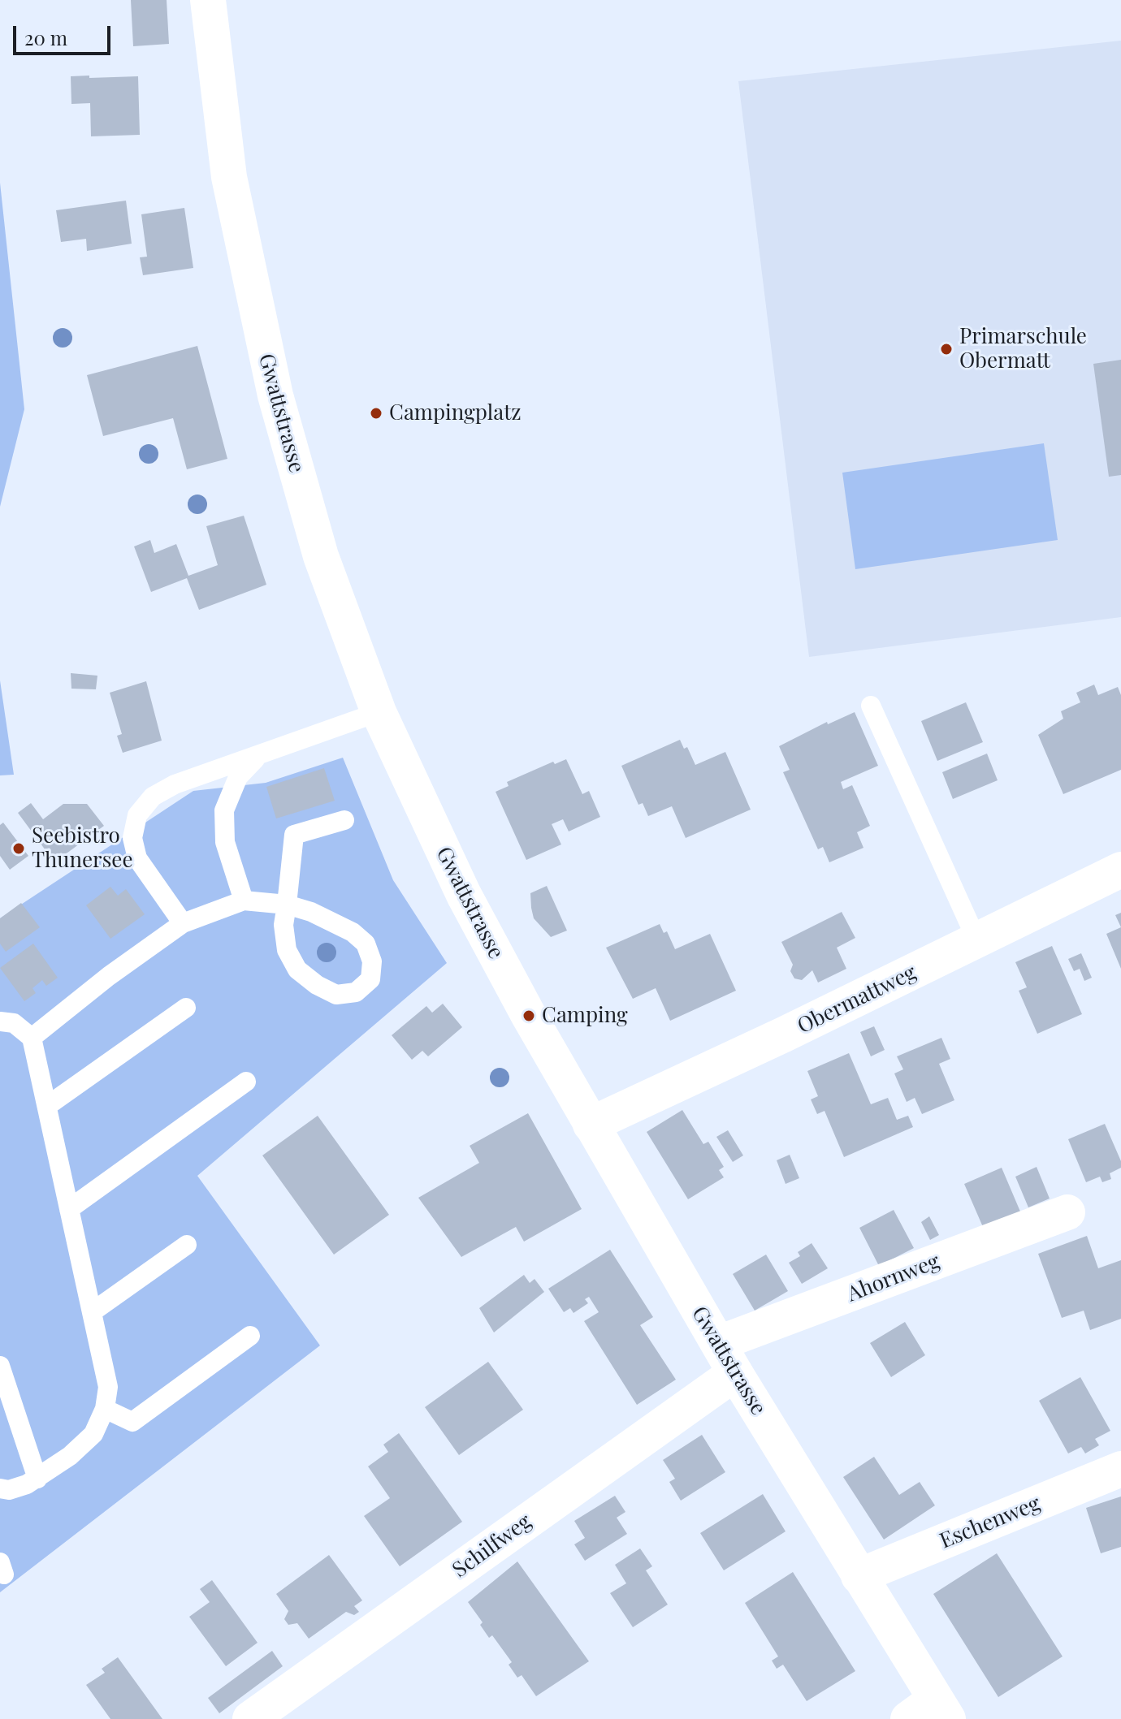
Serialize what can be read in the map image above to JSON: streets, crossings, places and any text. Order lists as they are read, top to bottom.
{
  "streets": {
    "street": [
      "Gwattstrasse",
      "Obermattweg",
      "Ahornweg",
      "Eschenweg",
      "Schilfweg"
    ]
  },
  "crossings": [
    ["Gwattstrasse", "Obermattweg"],
    ["Gwattstrasse", "Ahornweg"],
    ["Gwattstrasse", "Eschenweg"],
    ["Gwattstrasse", "Schilfweg"],
    ["Ahornweg", "Schilfweg"]
  ],
  "places": [
    "Primarschule Obermatt",
    "Campingplatz",
    "Seebistro Thunersee",
    "Camping"
  ],
  "scale_bar": "20 m"
}
